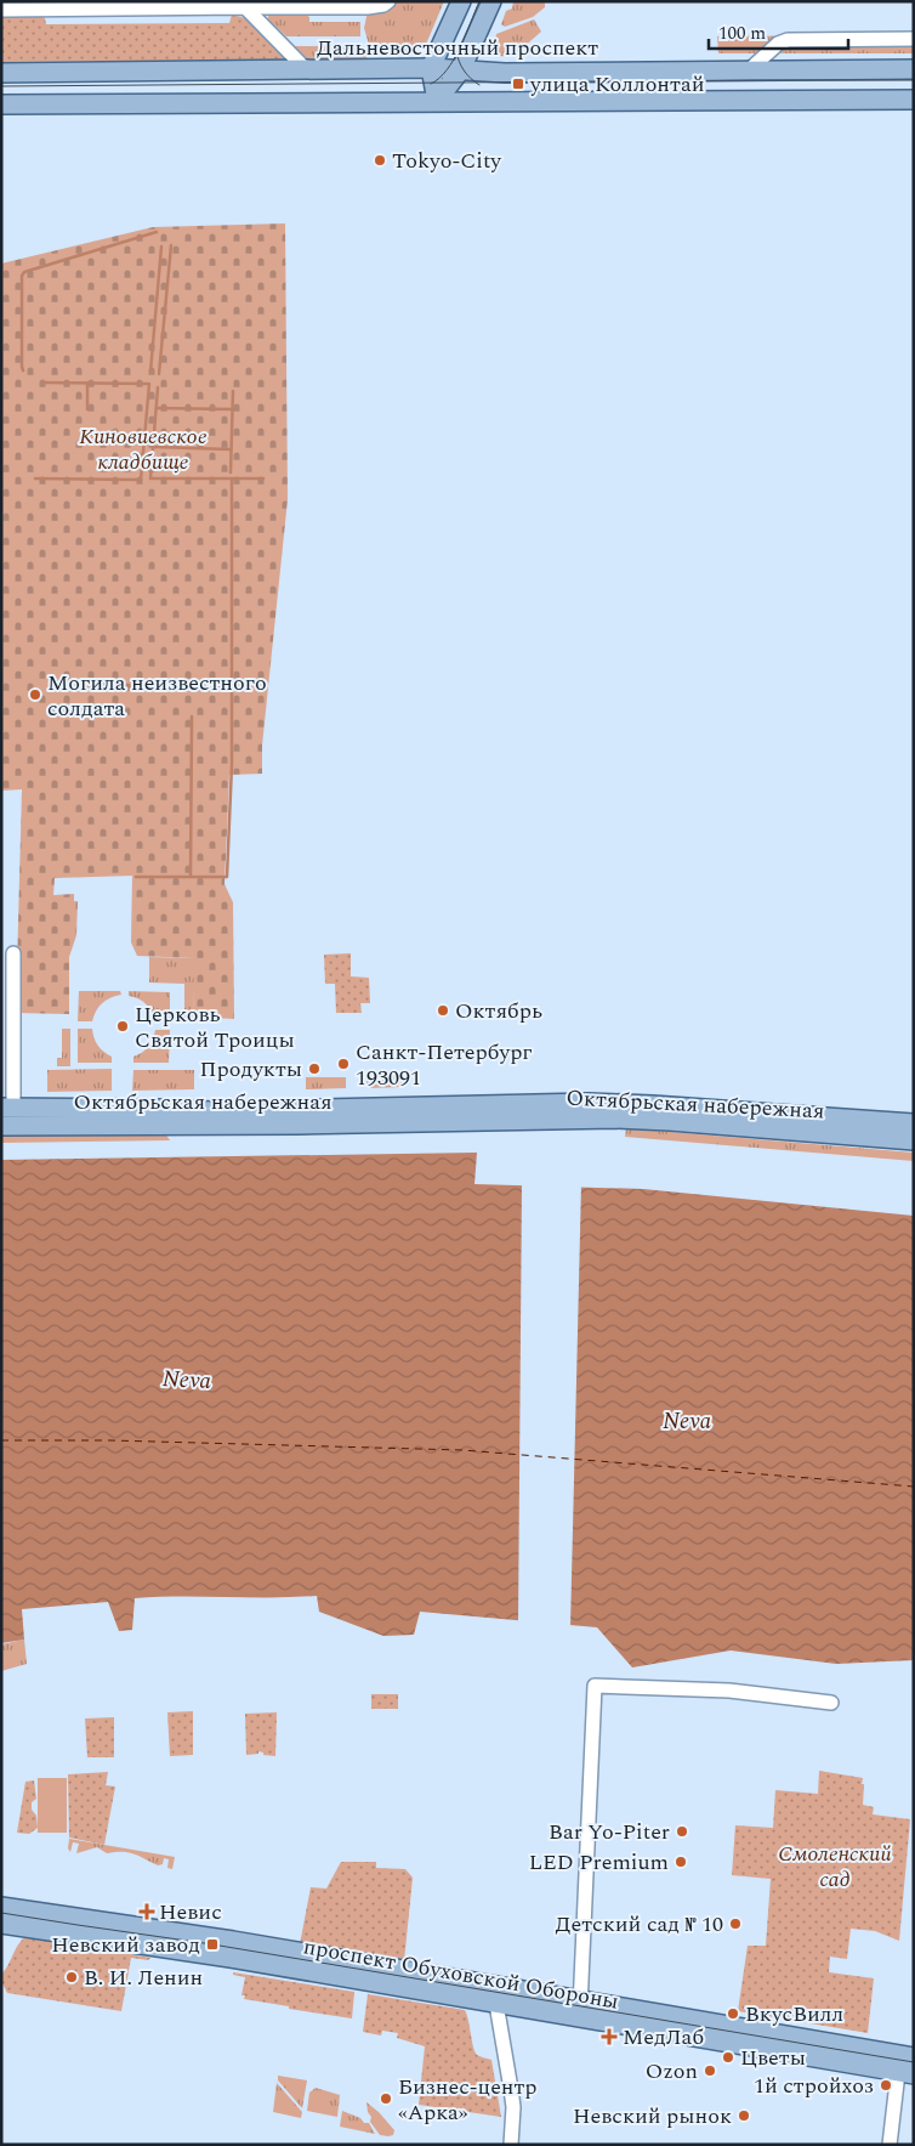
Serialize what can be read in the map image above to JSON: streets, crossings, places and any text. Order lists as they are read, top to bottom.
{
  "streets": {
    "main road": ["Дальневосточный проспект", "Октябрьская набережная", "проспект Обуховской Обороны"]
  },
  "water": ["Neva"],
  "parks": ["Киновиевское кладбище", "Смоленский сад"],
  "places": {
    "transit": ["улица Коллонтай", "Невский завод"],
    "other": [
      "Tokyo-City",
      "Могила неизвестного солдата",
      "Октябрь",
      "Церковь Святой Троицы",
      "Санкт-Петербург 193091",
      "Продукты",
      "Bar Yo-Piter",
      "LED Premium",
      "Детский сад № 10",
      "В. И. Ленин",
      "ВкусВилл",
      "Цветы",
      "Ozon",
      "1й стройхоз",
      "Бизнес-центр «Арка»",
      "Невский рынок"
    ],
    "health": ["Невис", "МедЛаб"]
  },
  "scale_bar": "100 m"
}
